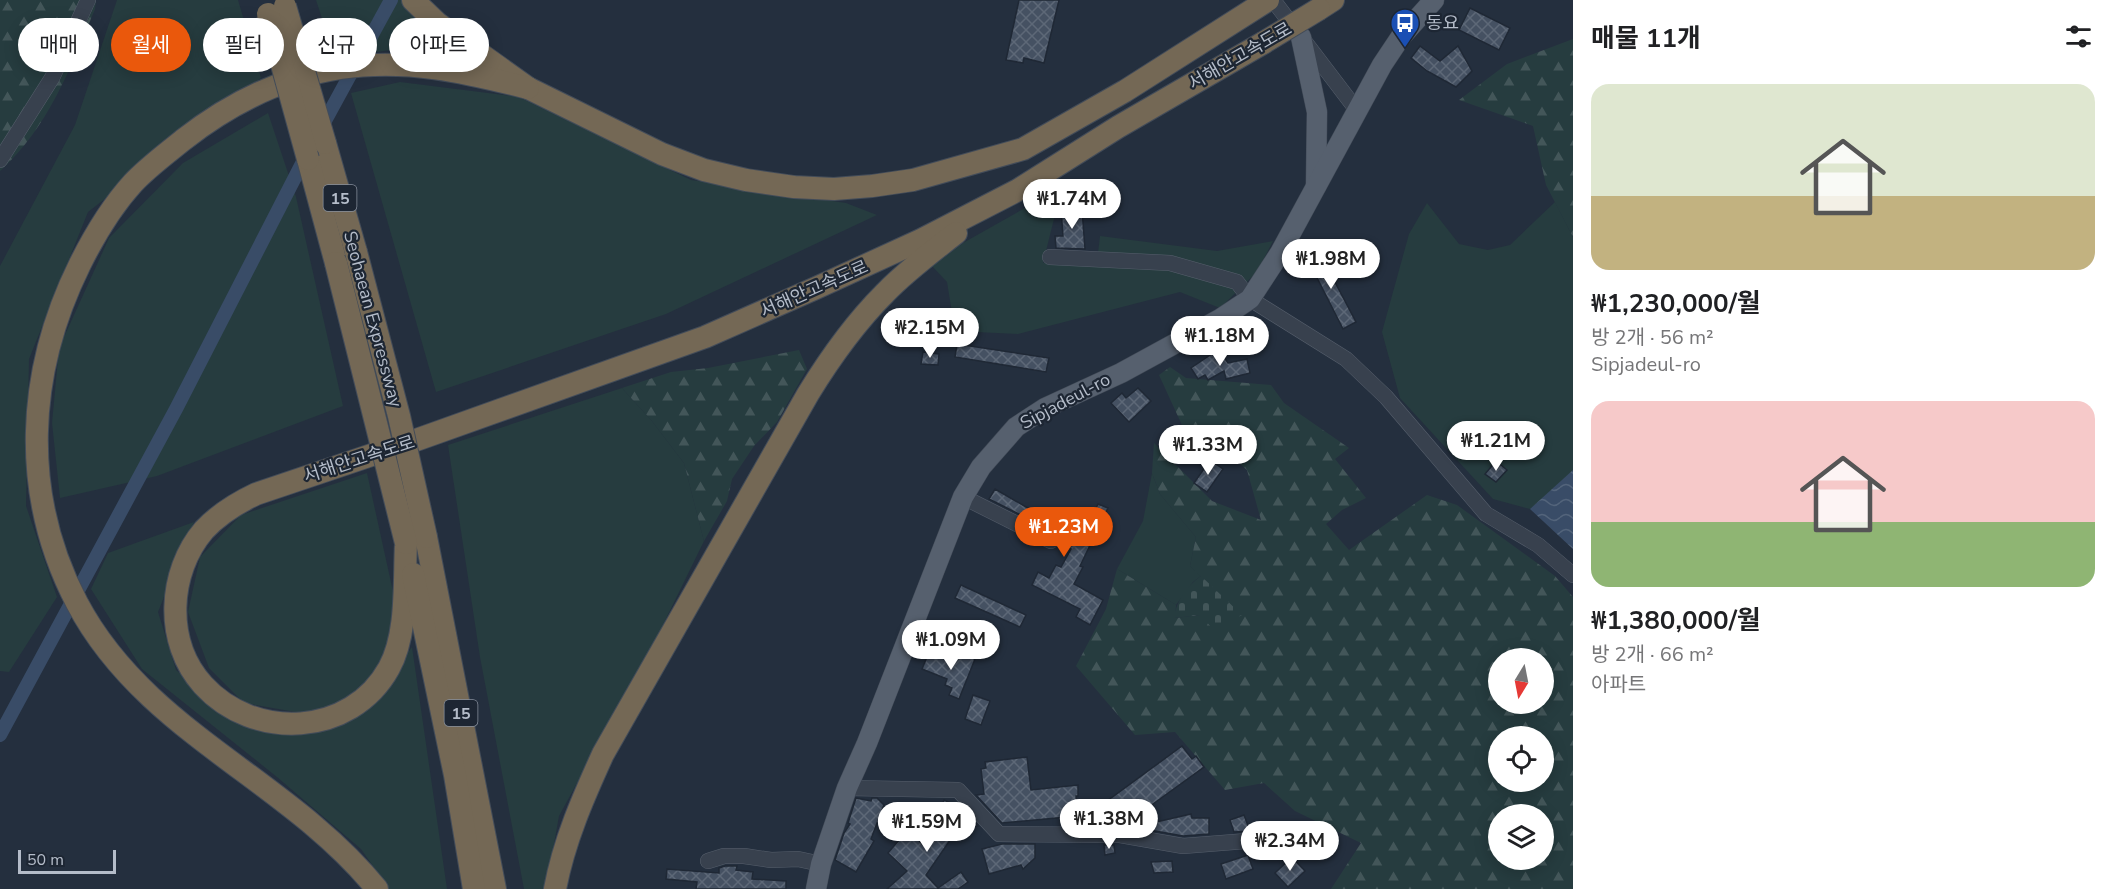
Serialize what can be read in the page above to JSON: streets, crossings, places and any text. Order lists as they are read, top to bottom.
{
  "streets": {
    "highway": ["서해안고속도로", "15", "Seohaean Expressway"],
    "main road": ["Sipjadeul-ro"]
  },
  "crossings": [
    ["서해안고속도로", "Seohaean Expressway"]
  ],
  "places": {
    "bus stop": ["동요"]
  },
  "scale_bar": "50 m",
  "north": "bottom",
  "page": {
    "heading": "매물 11개",
    "chip": [
      "매매",
      "월세",
      "필터",
      "신규",
      "아파트"
    ],
    "list": [
      {
        "name": "₩1,230,000/월",
        "note": "방 2개 · 56 m² · Sipjadeul-ro"
      },
      {
        "name": "₩1,380,000/월",
        "note": "방 2개 · 66 m² · 아파트"
      }
    ],
    "price": [
      "₩1.74M",
      "₩1.98M",
      "₩2.15M",
      "₩1.18M",
      "₩1.21M",
      "₩1.33M",
      "₩1.23M",
      "₩1.09M",
      "₩1.38M",
      "₩1.59M",
      "₩2.34M"
    ],
    "scale": "50 m"
  }
}
